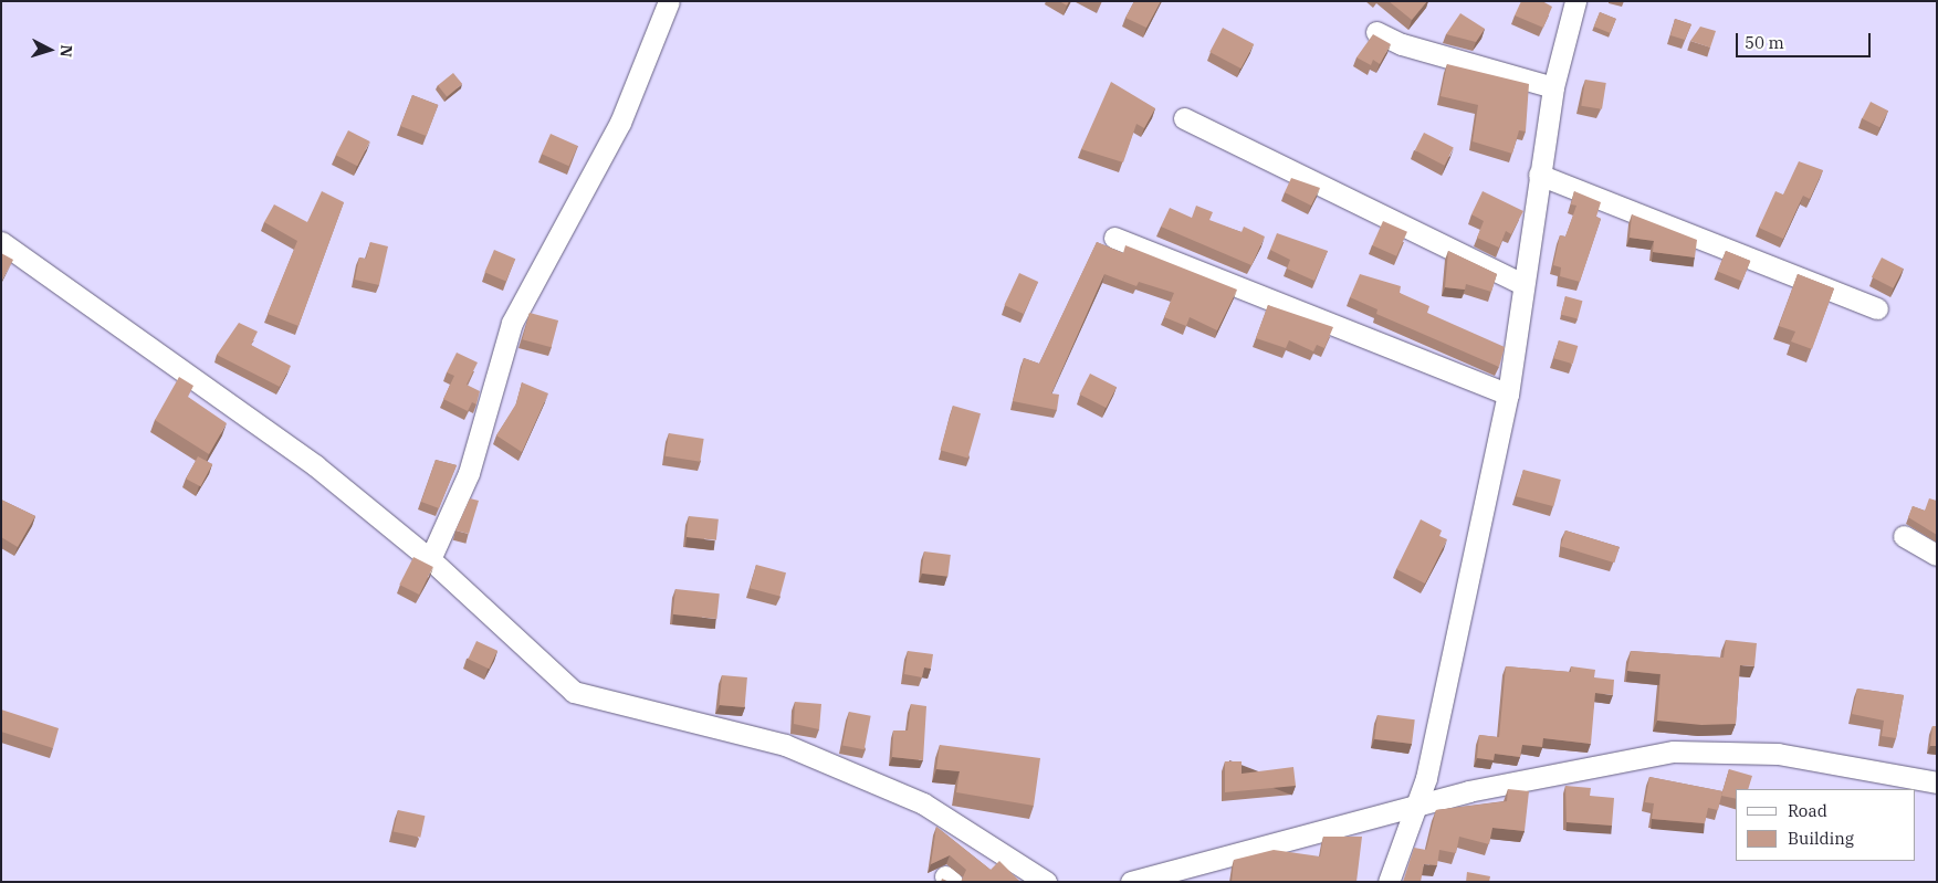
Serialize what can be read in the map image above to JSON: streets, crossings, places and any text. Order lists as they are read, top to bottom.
{
  "legend": ["Road", "Building"],
  "scale_bar": "50 m",
  "north": "right"
}
